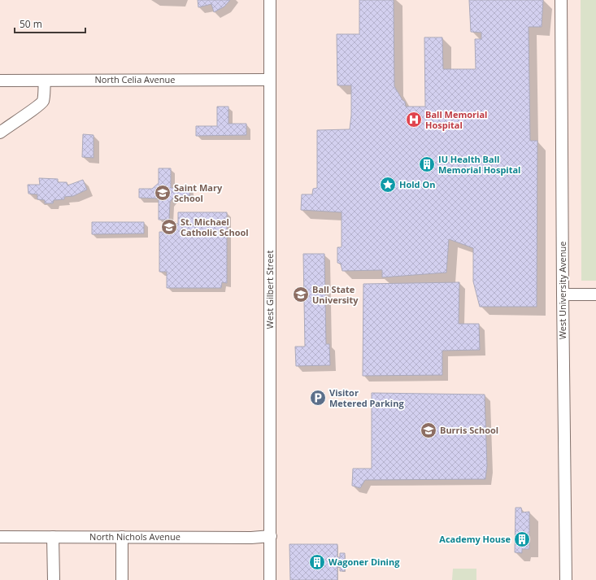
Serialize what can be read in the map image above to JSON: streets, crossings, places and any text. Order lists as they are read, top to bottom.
{
  "streets": {
    "street": [
      "North Celia Avenue",
      "West Gilbert Street",
      "West University Avenue",
      "North Nichols Avenue"
    ]
  },
  "crossings": [
    ["North Celia Avenue", "West Gilbert Street"],
    ["West Gilbert Street", "North Nichols Avenue"]
  ],
  "places": {
    "hospital": ["Ball Memorial Hospital"],
    "building": ["IU Health Ball Memorial Hospital", "Academy House", "Wagoner Dining"],
    "place": ["Hold On"],
    "school or university": [
      "Saint Mary School",
      "St. Michael Catholic School",
      "Ball State University",
      "Burris School"
    ],
    "parking": ["Visitor Metered Parking"]
  },
  "scale_bar": "50 m"
}
